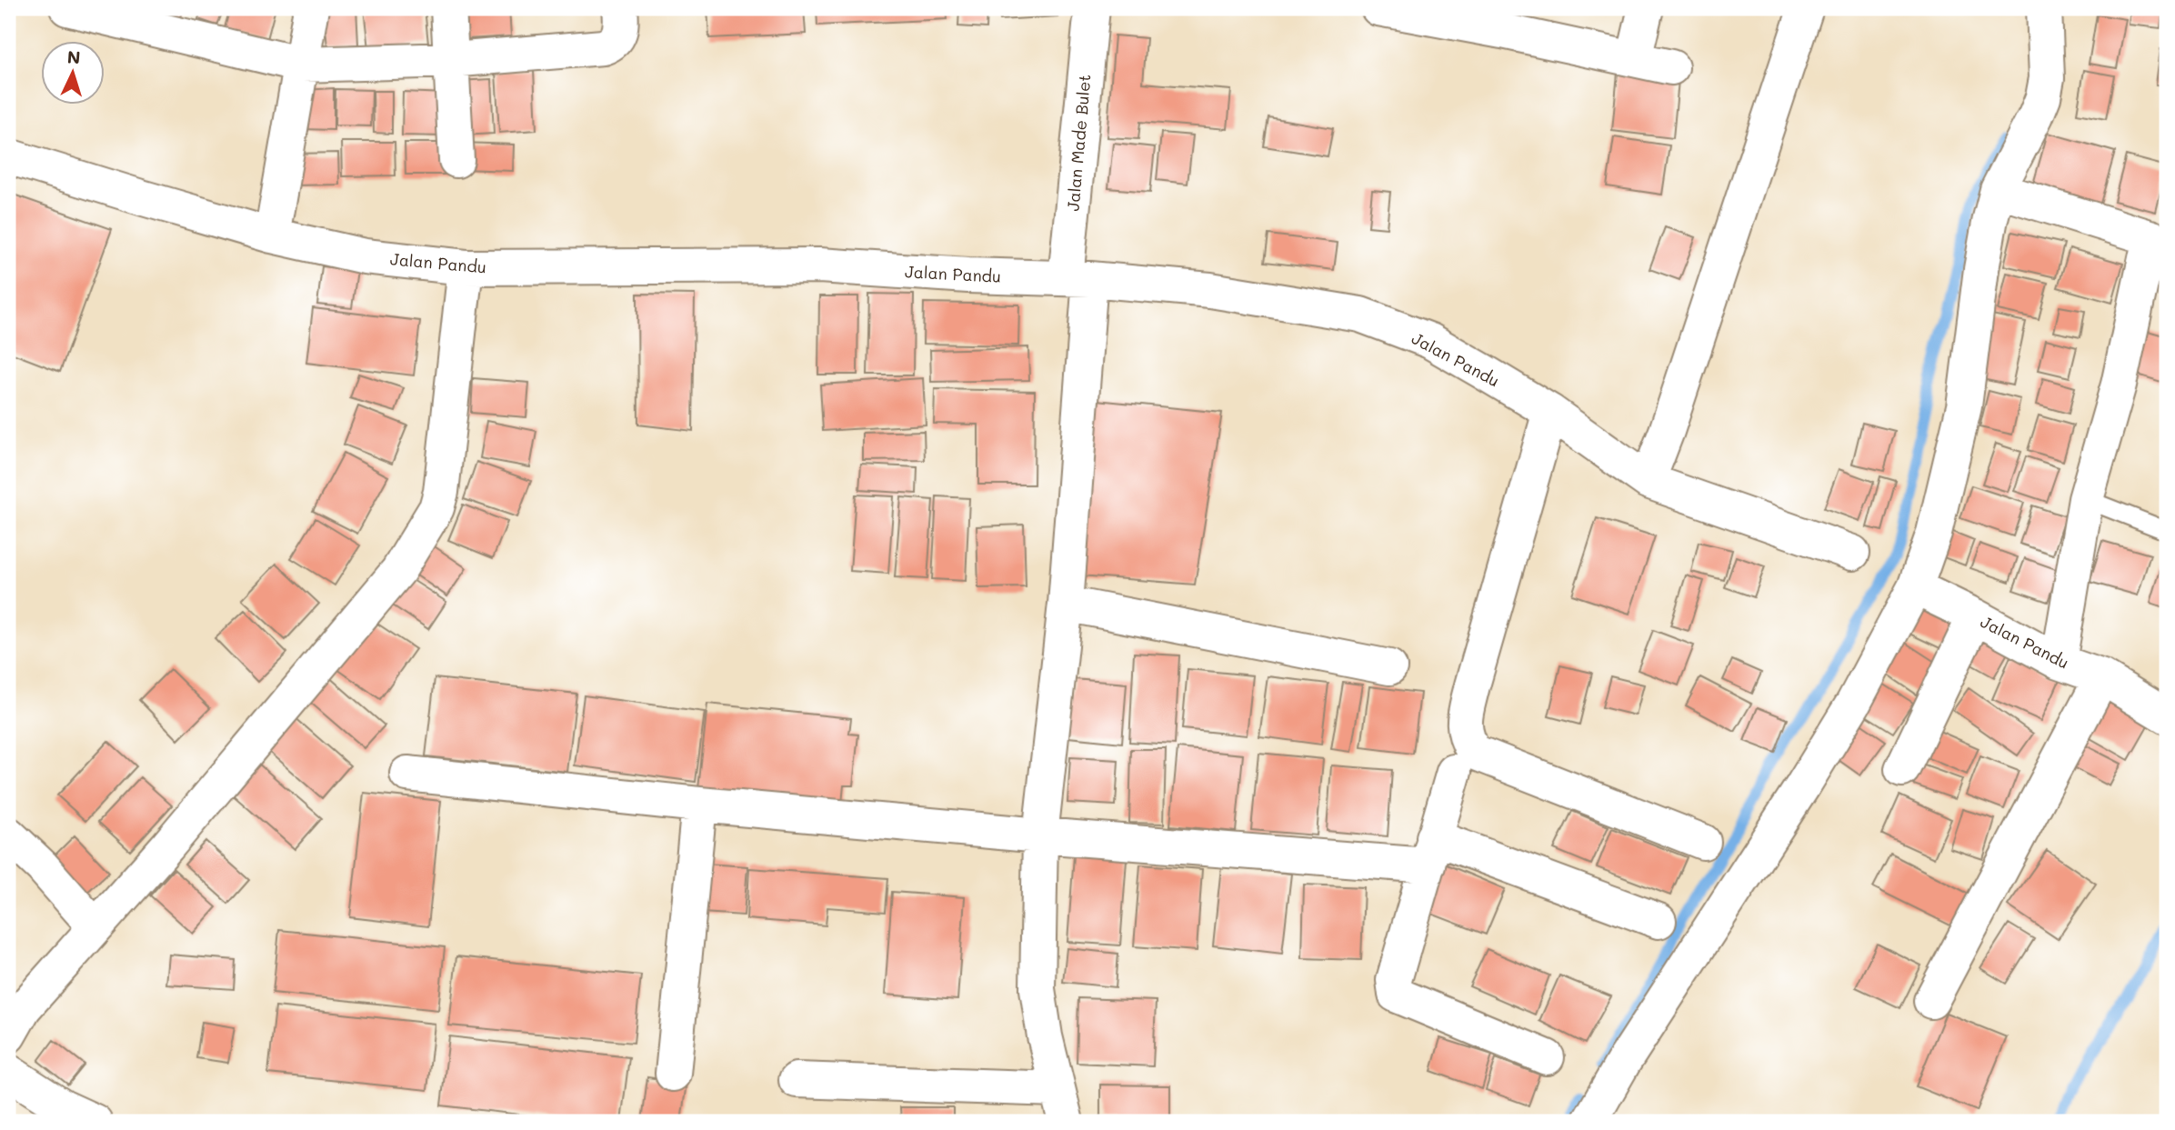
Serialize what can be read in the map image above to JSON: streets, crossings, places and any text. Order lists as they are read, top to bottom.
{
  "streets": {
    "street": ["Jalan Made Bulet", "Jalan Pandu"]
  },
  "crossings": [
    ["Jalan Made Bulet", "Jalan Pandu"]
  ],
  "north": "top"
}
